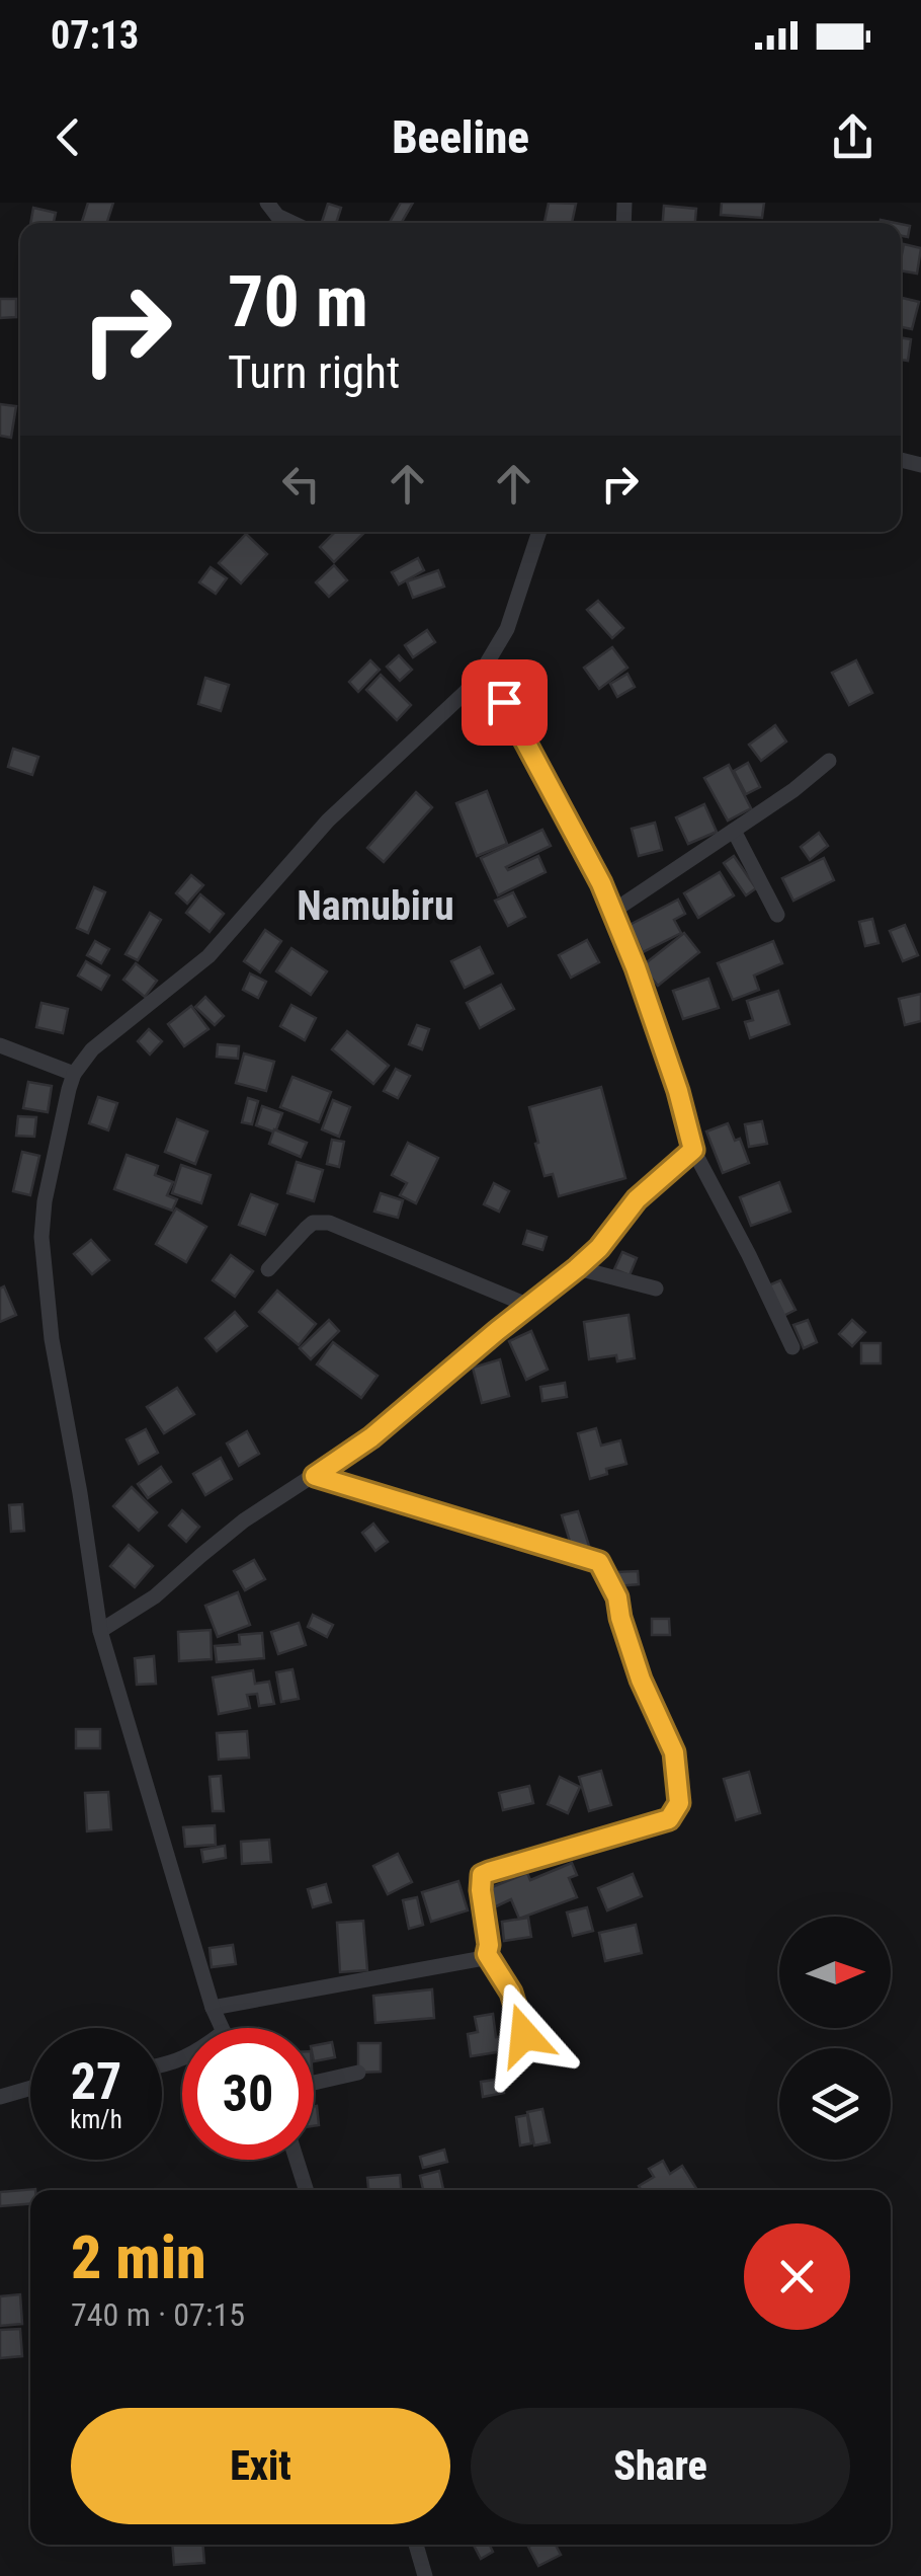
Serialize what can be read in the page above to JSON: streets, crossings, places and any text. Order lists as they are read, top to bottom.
{
  "districts": ["Namubiru"],
  "north": "right",
  "page": {
    "status": "07:13",
    "header": "Beeline",
    "turn": ["70 m", "Turn right"],
    "speed": "27 km/h",
    "limit": "30",
    "heading": ["2 min", "740 m · 07:15"],
    "buttons": ["Exit", "Share"]
  }
}
